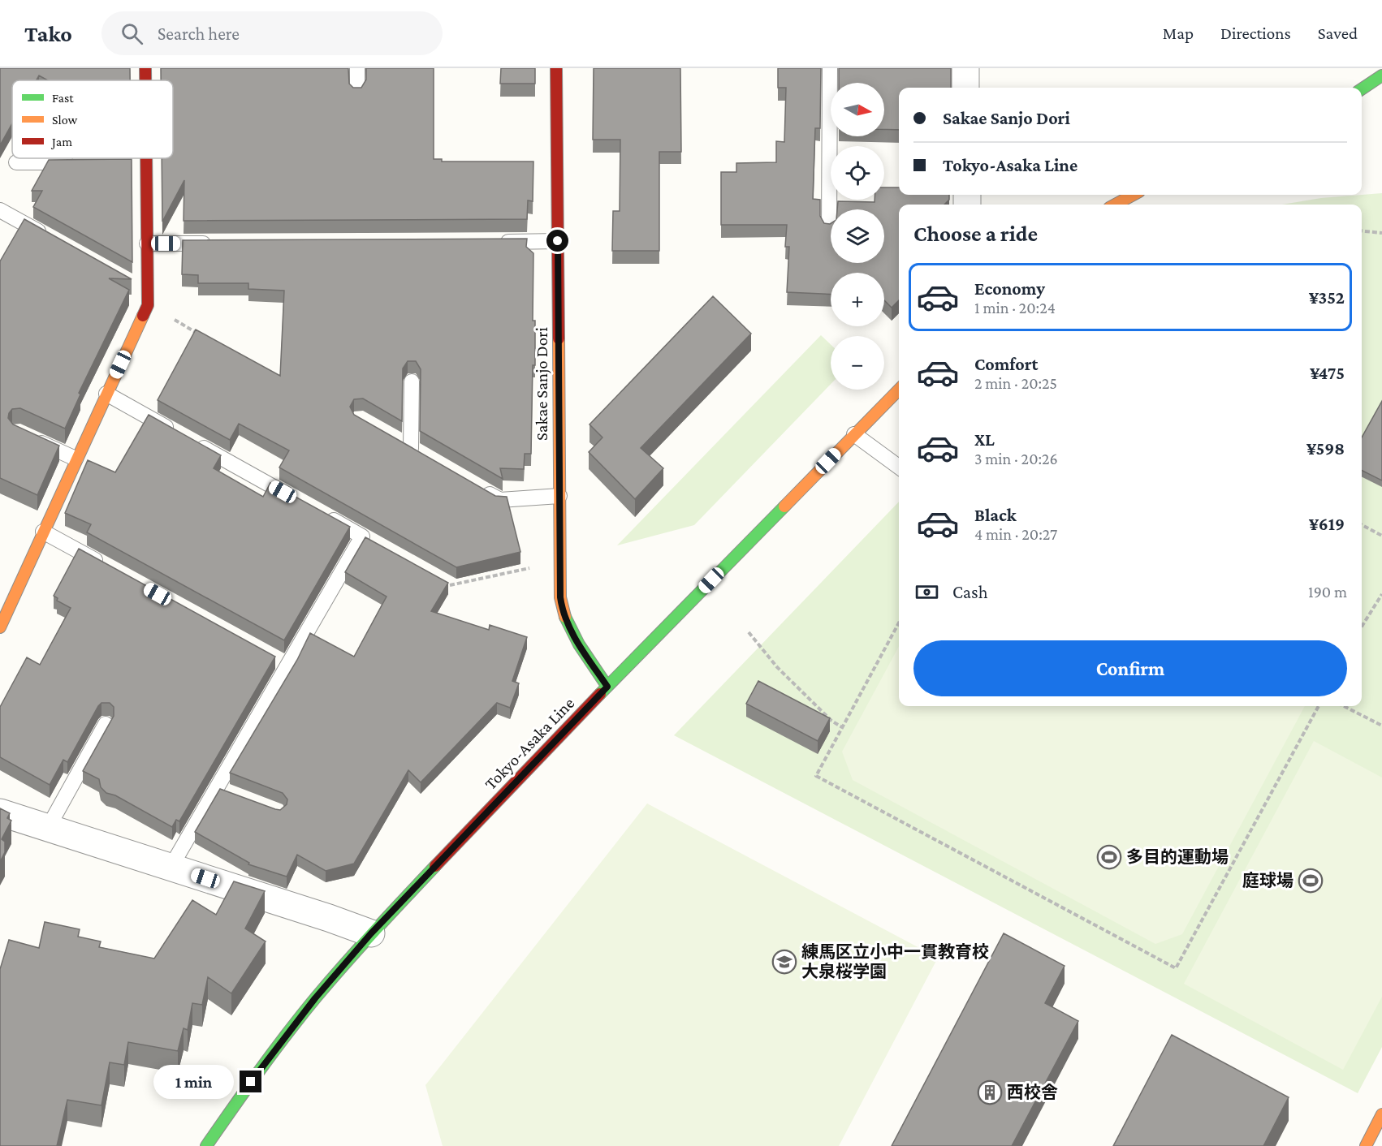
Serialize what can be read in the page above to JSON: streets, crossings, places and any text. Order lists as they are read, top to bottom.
{
  "streets": {
    "street": ["Sakae Sanjo Dori", "Tokyo-Asaka Line"]
  },
  "crossings": [
    ["Sakae Sanjo Dori", "Tokyo-Asaka Line"]
  ],
  "places": {
    "sports": ["多目的運動場", "庭球場"],
    "school or university": ["練馬区立小中一貫教育校 大泉桜学園"],
    "building": ["西校舎"]
  },
  "legend": ["Fast", "Slow", "Jam"],
  "north": "right",
  "page": {
    "header": "Tako",
    "search": "Search here",
    "nav": ["Map", "Directions", "Saved"],
    "map_buttons": ["+", "−"],
    "banner": ["Sakae Sanjo Dori", "Tokyo-Asaka Line"],
    "heading": "Choose a ride",
    "list": [
      {
        "name": "Economy",
        "note": "1 min · 20:24",
        "value": "¥352"
      },
      {
        "name": "Comfort",
        "note": "2 min · 20:25",
        "value": "¥475"
      },
      {
        "name": "XL",
        "note": "3 min · 20:26",
        "value": "¥598"
      },
      {
        "name": "Black",
        "note": "4 min · 20:27",
        "value": "¥619"
      }
    ],
    "pay": ["Cash", "190 m"],
    "buttons": "Confirm",
    "bubble": "1 min"
  }
}
